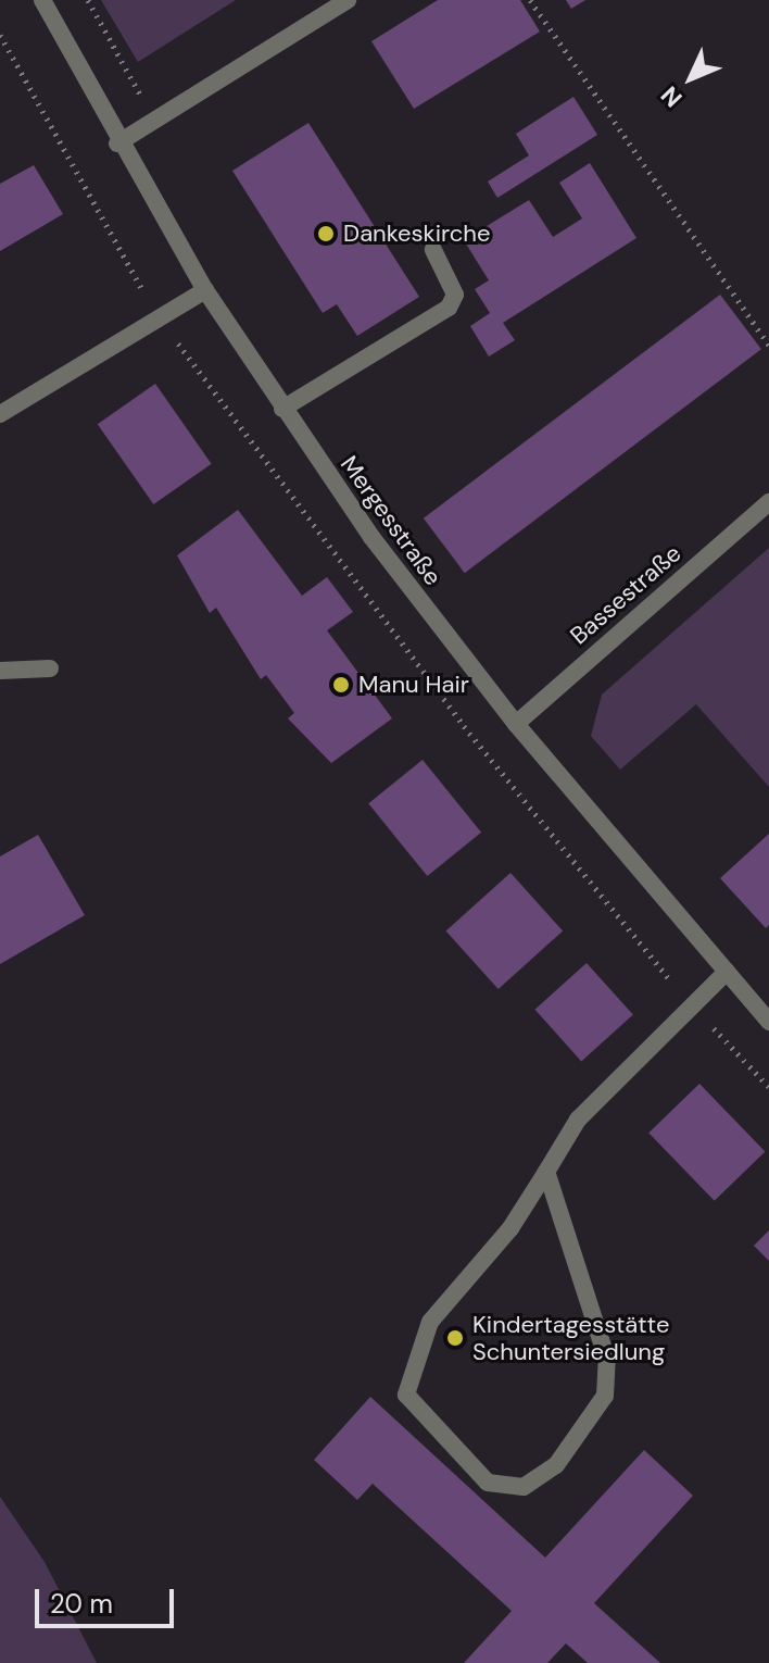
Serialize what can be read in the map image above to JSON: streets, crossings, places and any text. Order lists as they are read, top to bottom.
{
  "streets": {
    "street": ["Mergesstraße", "Bassestraße"]
  },
  "crossings": [
    ["Mergesstraße", "Bassestraße"]
  ],
  "places": ["Dankeskirche", "Manu Hair", "Kindertagesstätte Schuntersiedlung"],
  "scale_bar": "20 m",
  "north": "bottom left"
}
